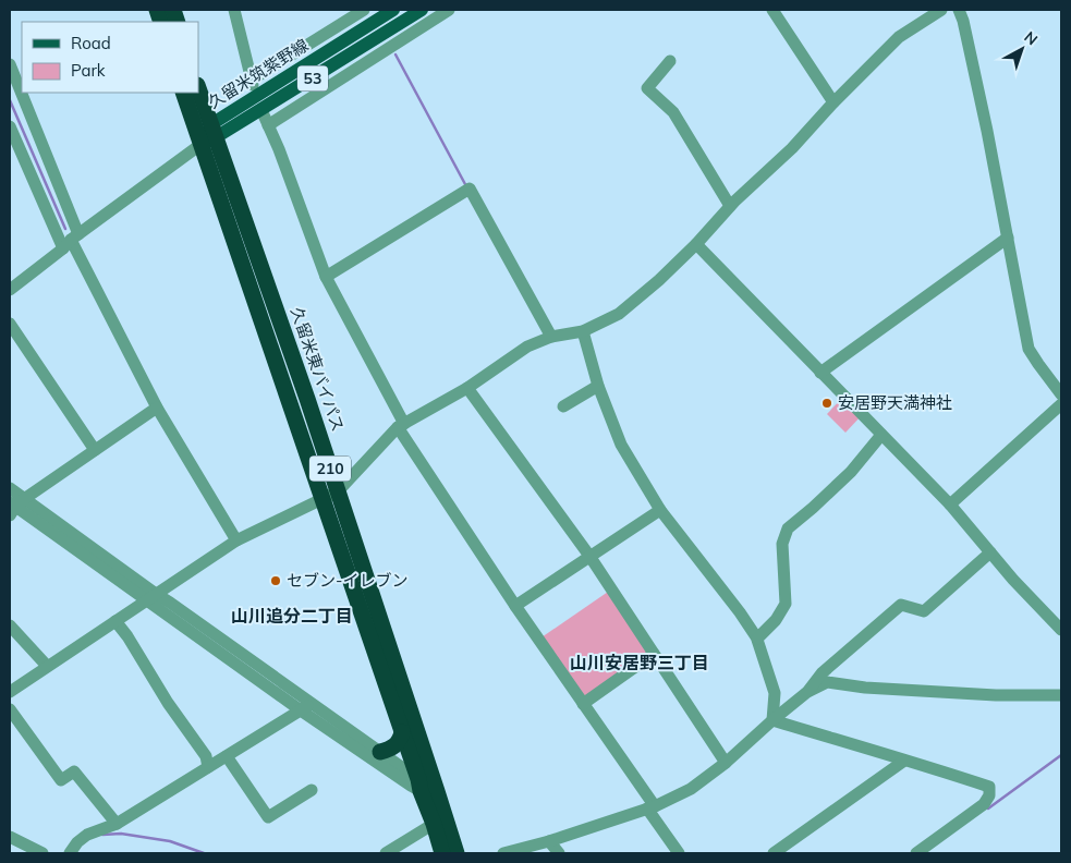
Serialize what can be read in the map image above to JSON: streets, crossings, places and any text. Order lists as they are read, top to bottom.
{
  "streets": {
    "highway": ["210"],
    "main road": ["久留米筑紫野線", "53"]
  },
  "crossings": [
    ["久留米筑紫野線", "210"]
  ],
  "districts": ["山川追分二丁目", "山川安居野三丁目"],
  "places": ["安居野天満神社", "セブン-イレブン"],
  "legend": ["Road", "Park"],
  "north": "top right"
}
